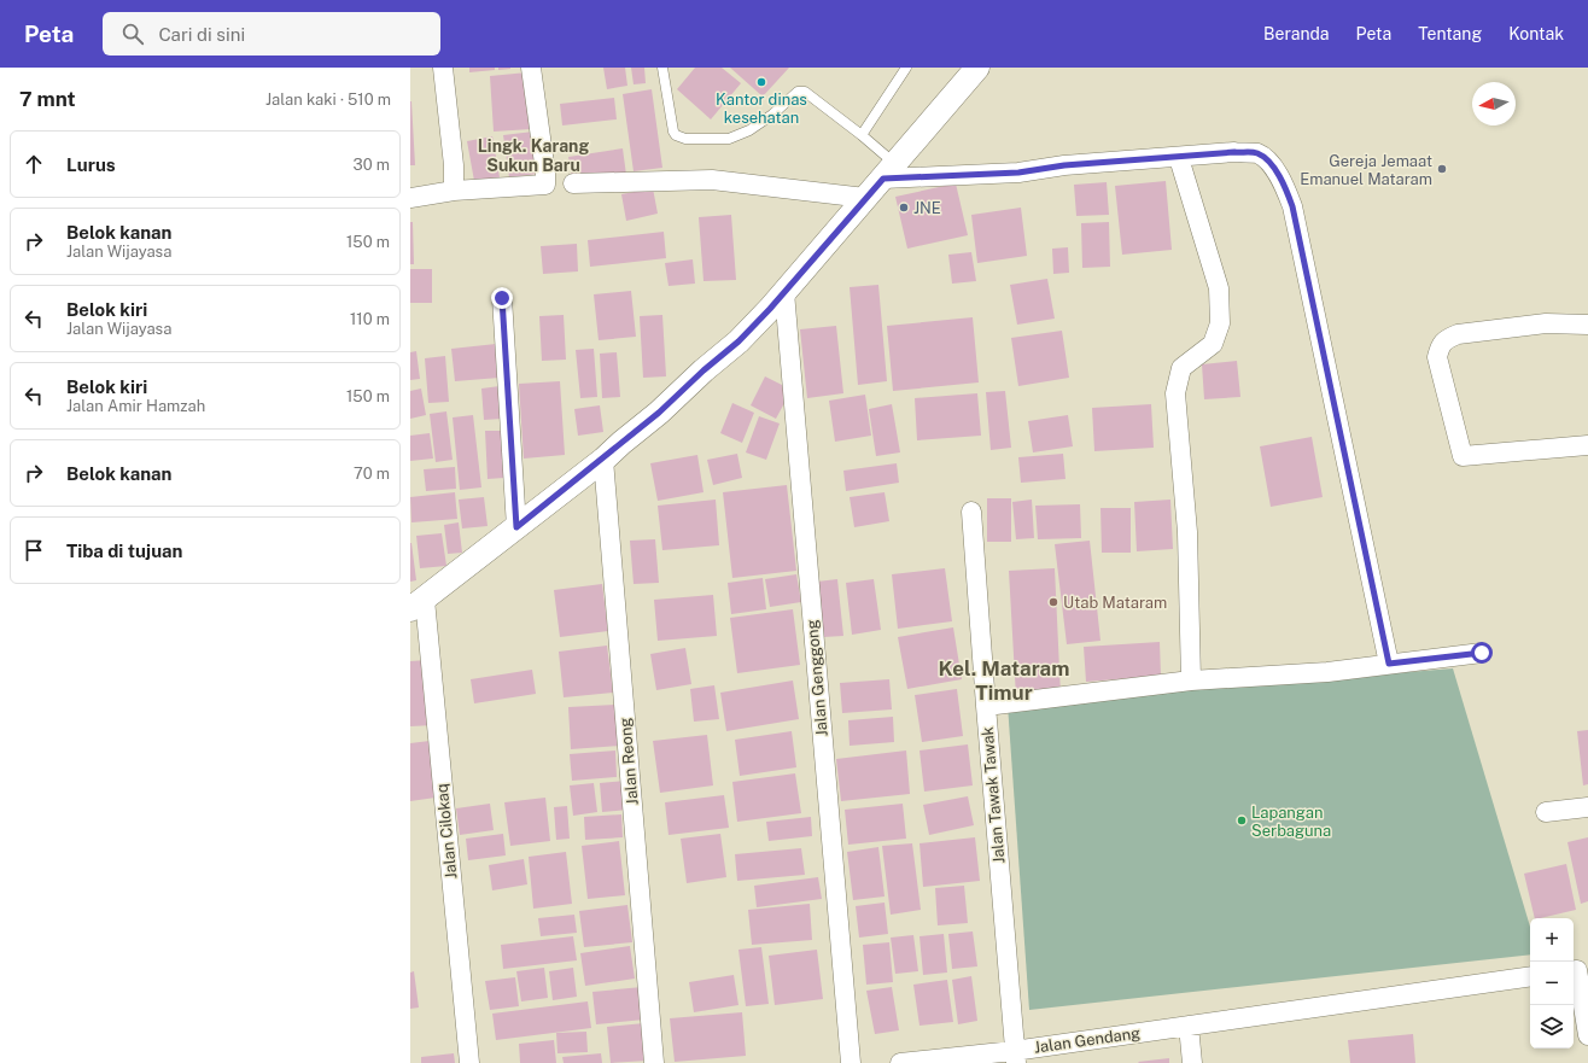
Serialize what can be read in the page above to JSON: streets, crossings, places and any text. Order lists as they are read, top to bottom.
{
  "streets": {
    "street": [
      "Jalan Genggong",
      "Jalan Reong",
      "Jalan Tawak Tawak",
      "Jalan Cilokaq",
      "Jalan Gendang"
    ]
  },
  "crossings": [
    ["Jalan Tawak Tawak", "Jalan Gendang"]
  ],
  "districts": ["Lingk. Karang Sukun Baru", "Kel. Mataram Timur"],
  "places": [
    "Kantor dinas kesehatan",
    "Gereja Jemaat Emanuel Mataram",
    "JNE",
    "Utab Mataram",
    "Lapangan Serbaguna"
  ],
  "north": "left",
  "page": {
    "header": "Peta",
    "search": "Cari di sini",
    "nav": [
      "Beranda",
      "Peta",
      "Tentang",
      "Kontak"
    ],
    "heading": ["7 mnt", "Jalan kaki · 510 m"],
    "list": [
      ["Lurus", "30 m"],
      ["Belok kanan", "Jalan Wijayasa", "150 m"],
      ["Belok kiri", "Jalan Wijayasa", "110 m"],
      ["Belok kiri", "Jalan Amir Hamzah", "150 m"],
      ["Belok kanan", "70 m"],
      "Tiba di tujuan"
    ],
    "map_buttons": ["+", "−"]
  }
}
